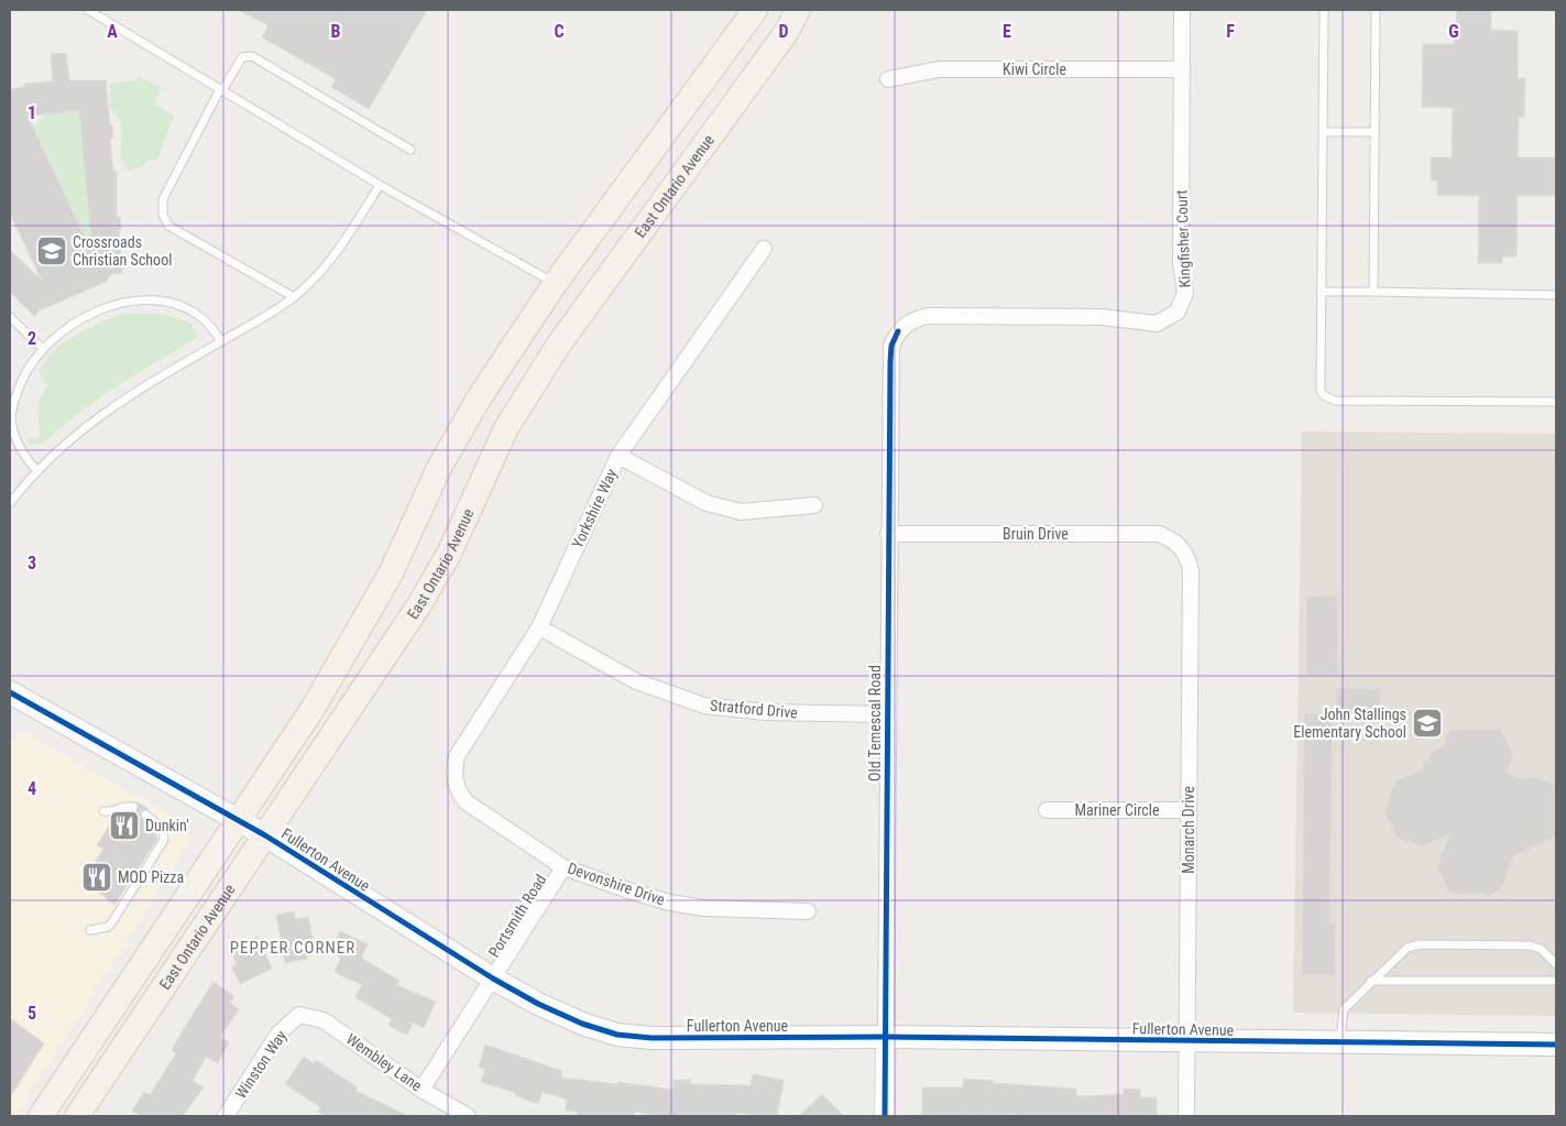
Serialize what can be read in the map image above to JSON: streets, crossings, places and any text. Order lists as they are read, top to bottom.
{
  "streets": {
    "main road": ["East Ontario Avenue", "Fullerton Avenue"],
    "street": [
      "Kiwi Circle",
      "Kingfisher Court",
      "Yorkshire Way",
      "Bruin Drive",
      "Stratford Drive",
      "Old Temescal Road",
      "Mariner Circle",
      "Monarch Drive",
      "Devonshire Drive",
      "Portsmith Road",
      "Wembley Lane",
      "Winston Way"
    ]
  },
  "crossings": [
    ["Kiwi Circle", "Kingfisher Court"],
    ["East Ontario Avenue", "Fullerton Avenue"],
    ["Kingfisher Court", "Old Temescal Road"],
    ["Yorkshire Way", "Stratford Drive"],
    ["Yorkshire Way", "Devonshire Drive"],
    ["Bruin Drive", "Old Temescal Road"],
    ["Bruin Drive", "Monarch Drive"],
    ["Stratford Drive", "Old Temescal Road"],
    ["Old Temescal Road", "Fullerton Avenue"],
    ["Mariner Circle", "Monarch Drive"],
    ["Monarch Drive", "Fullerton Avenue"],
    ["Fullerton Avenue", "Portsmith Road"],
    ["Devonshire Drive", "Portsmith Road"],
    ["Portsmith Road", "Wembley Lane"],
    ["Wembley Lane", "Winston Way"]
  ],
  "districts": ["PEPPER CORNER"],
  "places": {
    "school or university": ["Crossroads Christian School", "John Stallings Elementary School"],
    "restaurant": ["Dunkin'", "MOD Pizza"]
  },
  "grid": {
    "columns": [
      "A",
      "B",
      "C",
      "D",
      "E",
      "F",
      "G"
    ],
    "rows": [
      "1",
      "2",
      "3",
      "4",
      "5"
    ]
  }
}
